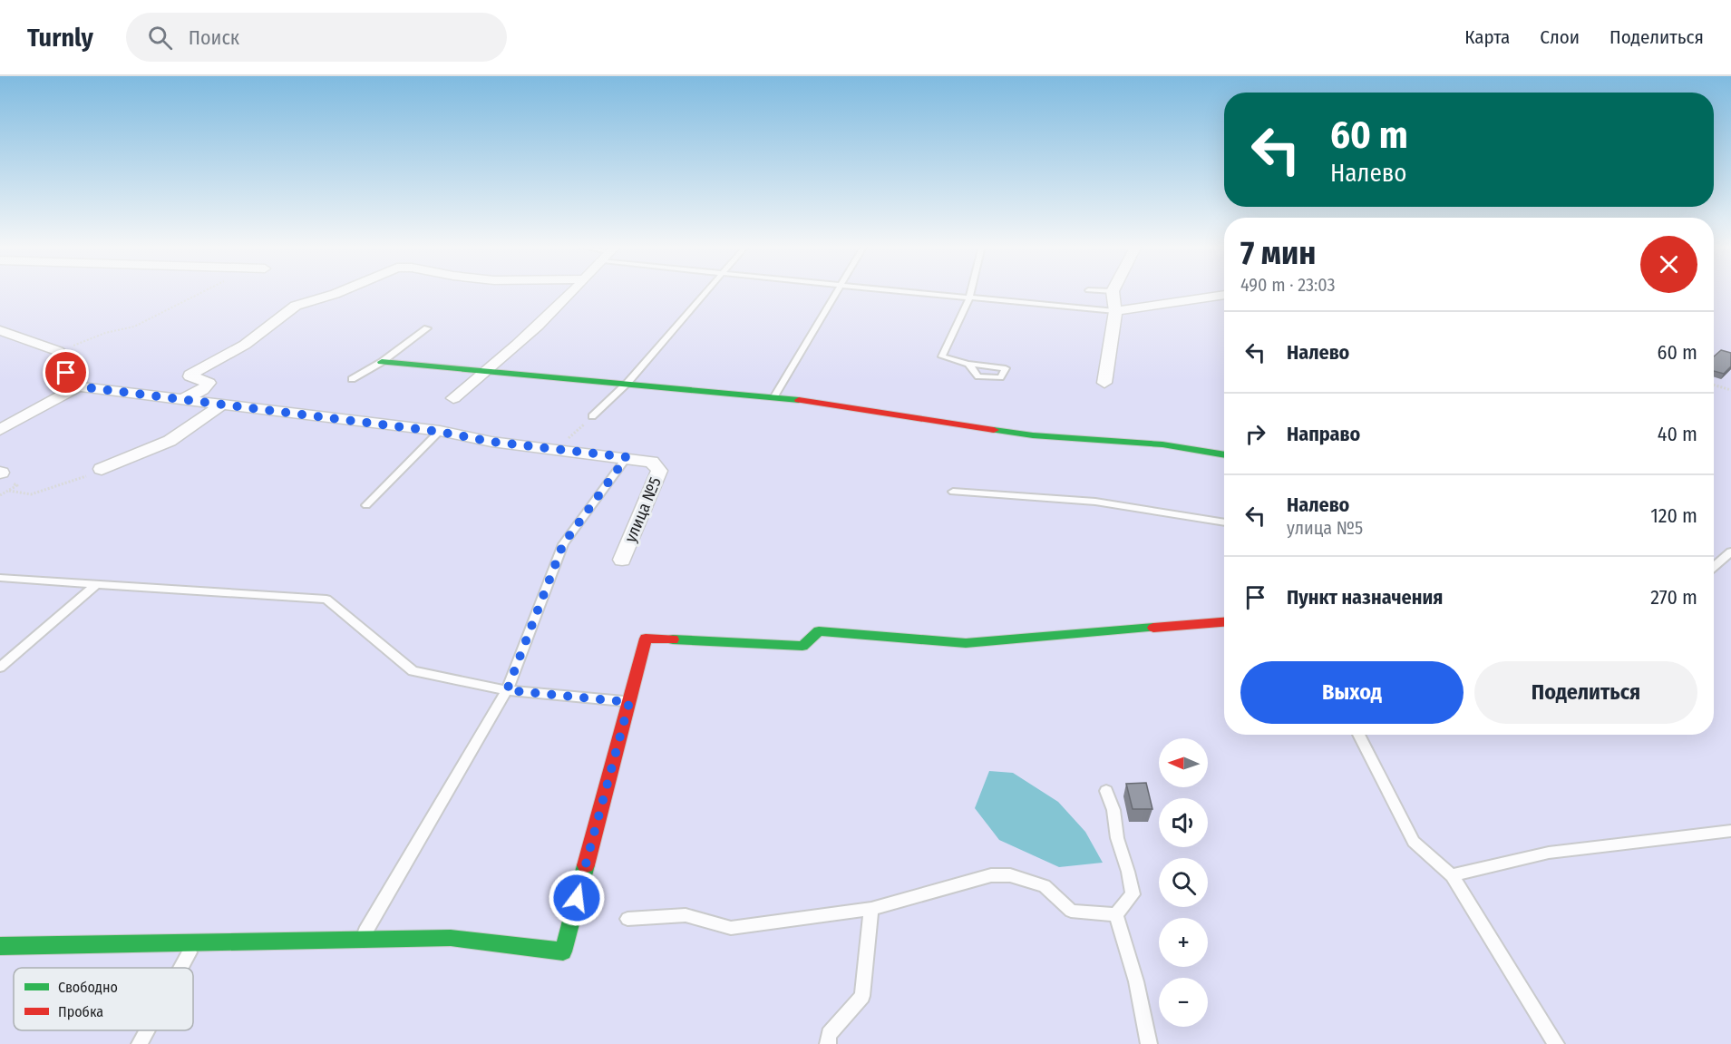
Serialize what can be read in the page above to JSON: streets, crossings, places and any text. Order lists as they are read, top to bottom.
{
  "streets": {
    "street": ["улица №5"]
  },
  "legend": ["Свободно", "Пробка"],
  "north": "left",
  "page": {
    "header": "Turnly",
    "search": "Поиск",
    "nav": ["Карта", "Слои", "Поделиться"],
    "turn": ["60 m", "Налево"],
    "heading": ["7 мин", "490 m · 23:03"],
    "list": [
      {
        "name": "Налево",
        "value": "60 m"
      },
      {
        "name": "Направо",
        "value": "40 m"
      },
      {
        "name": "Налево",
        "note": "улица №5",
        "value": "120 m"
      },
      {
        "name": "Пункт назначения",
        "value": "270 m"
      }
    ],
    "buttons": ["Выход", "Поделиться"],
    "map_buttons": ["+", "−"]
  }
}
